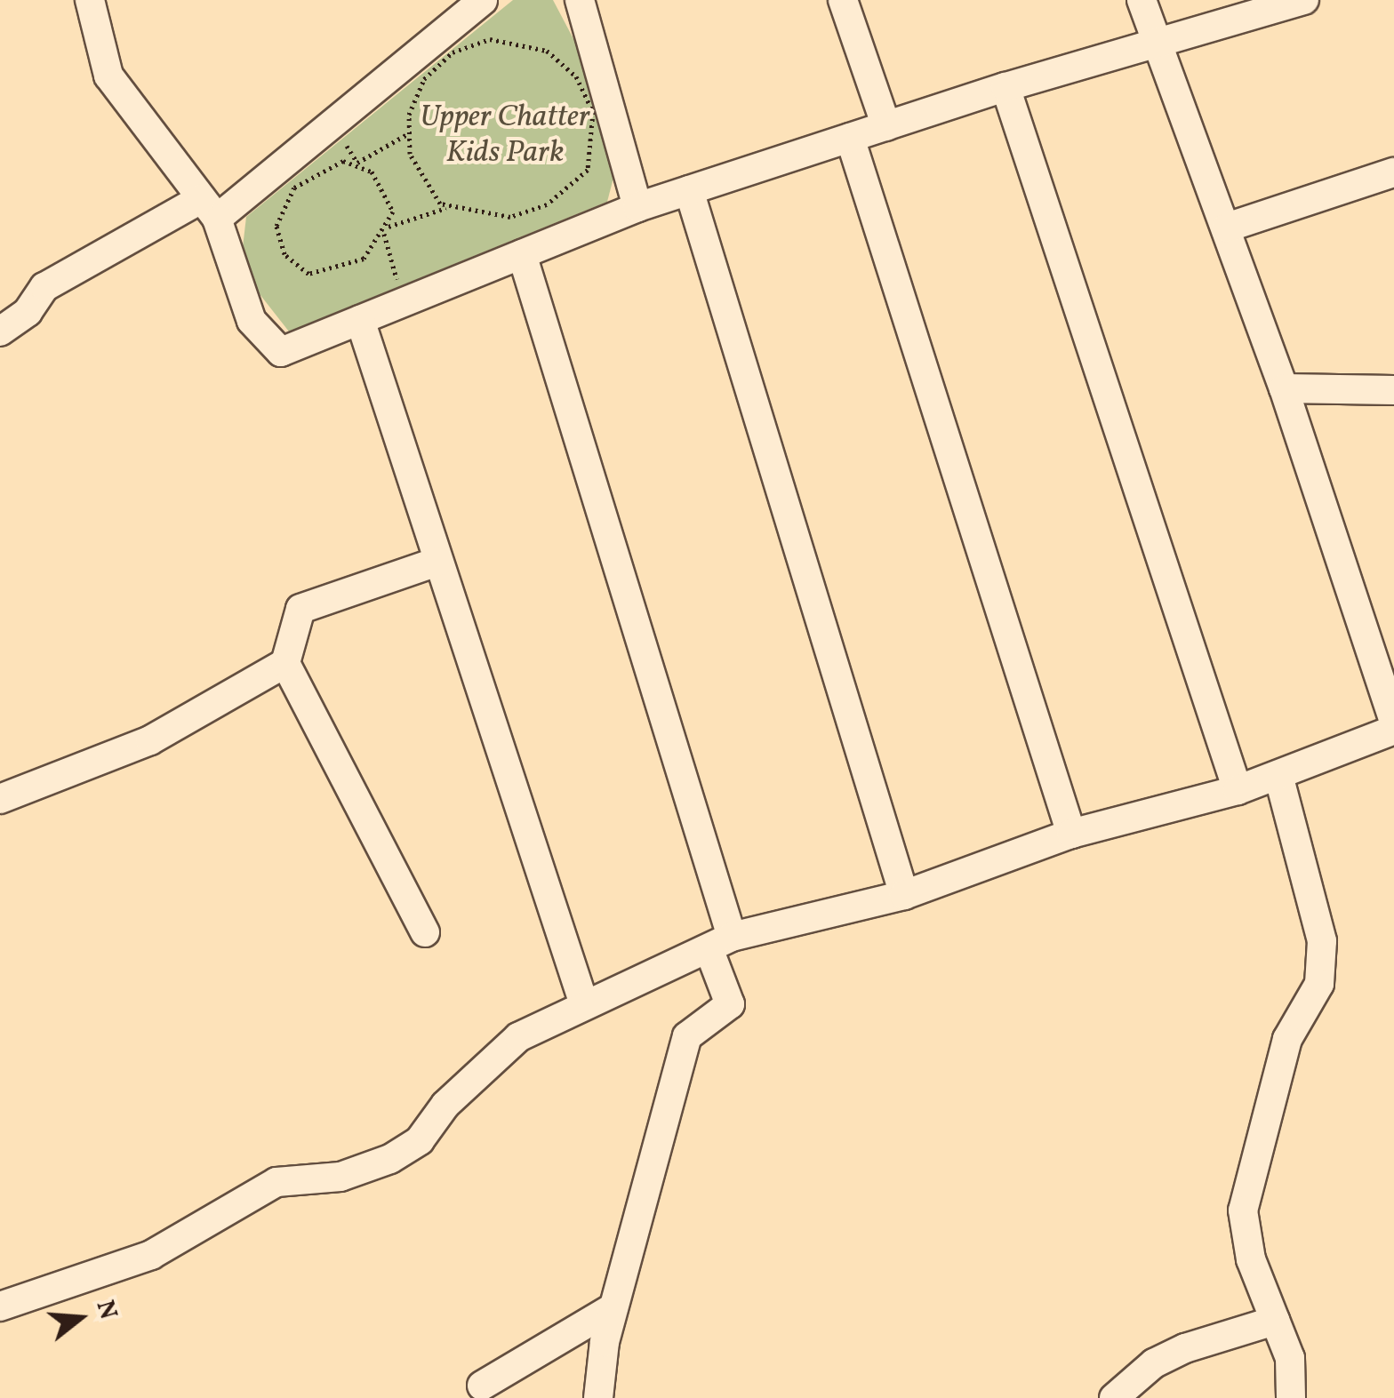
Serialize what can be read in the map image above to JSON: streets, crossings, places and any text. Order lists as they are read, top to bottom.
{
  "parks": ["Upper Chatter Kids Park"],
  "north": "right"
}
